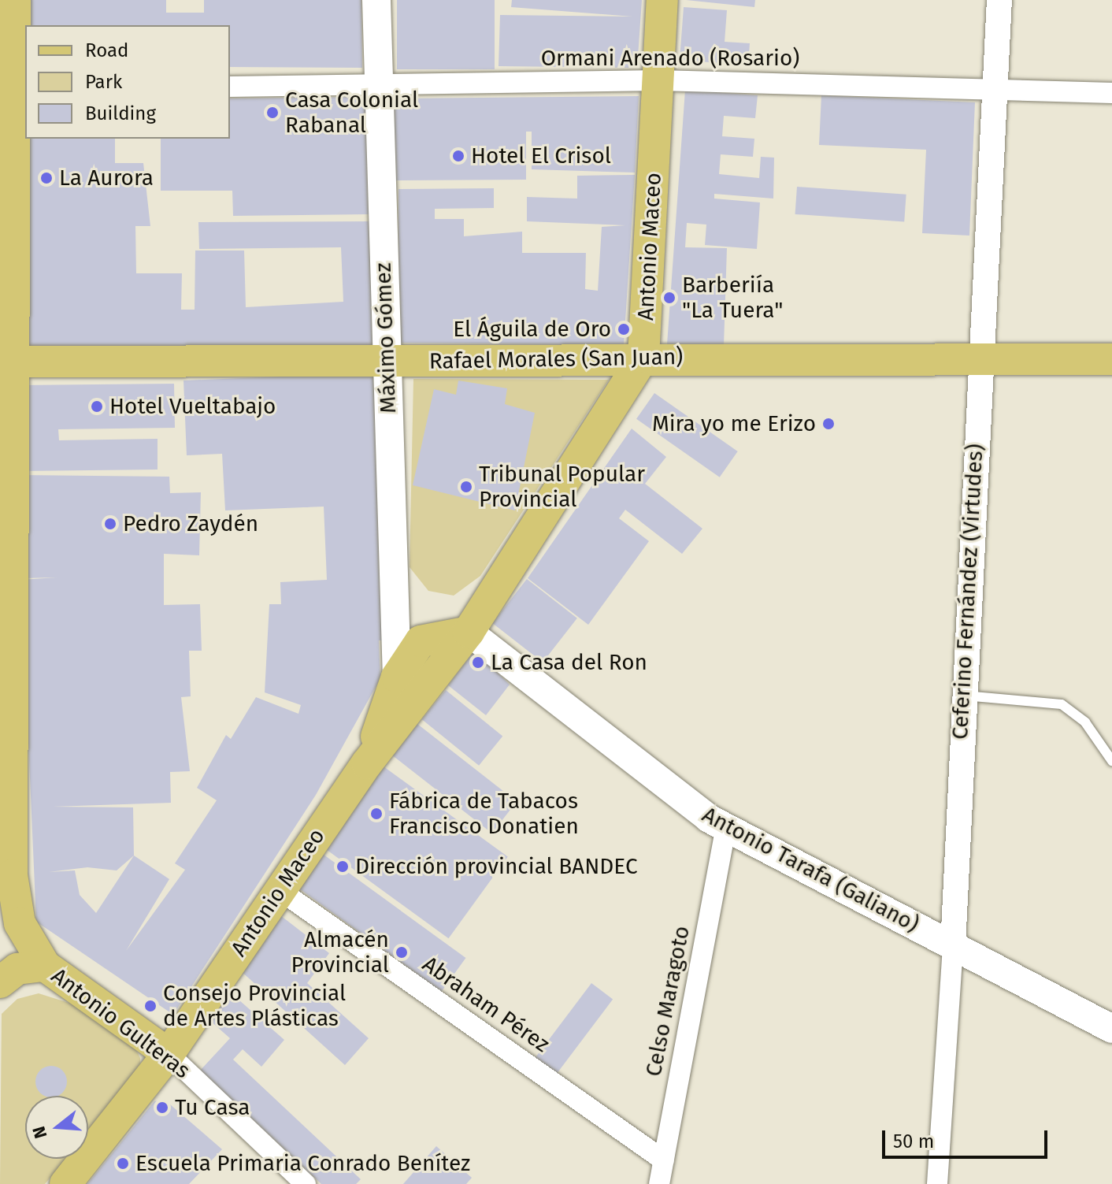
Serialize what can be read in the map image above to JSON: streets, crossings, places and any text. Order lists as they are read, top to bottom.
{
  "streets": {
    "main road": [
      "Antonio Maceo",
      "Máximo Gómez",
      "Rafael Morales (San Juan)",
      "Antonio Tarafa (Galiano)",
      "Antonio Gulteras"
    ],
    "street": [
      "Ormani Arenado (Rosario)",
      "Ceferino Fernández (Virtudes)",
      "Celso Maragoto",
      "Abraham Pérez"
    ]
  },
  "crossings": [
    ["Ormani Arenado (Rosario)", "Antonio Maceo"],
    ["Ormani Arenado (Rosario)", "Máximo Gómez"],
    ["Ormani Arenado (Rosario)", "Ceferino Fernández (Virtudes)"],
    ["Antonio Maceo", "Máximo Gómez"],
    ["Antonio Maceo", "Rafael Morales (San Juan)"],
    ["Antonio Maceo", "Antonio Tarafa (Galiano)"],
    ["Antonio Maceo", "Abraham Pérez"],
    ["Antonio Maceo", "Antonio Gulteras"],
    ["Máximo Gómez", "Rafael Morales (San Juan)"],
    ["Rafael Morales (San Juan)", "Ceferino Fernández (Virtudes)"],
    ["Ceferino Fernández (Virtudes)", "Antonio Tarafa (Galiano)"],
    ["Antonio Tarafa (Galiano)", "Celso Maragoto"],
    ["Celso Maragoto", "Abraham Pérez"]
  ],
  "places": [
    "Casa Colonial Rabanal",
    "Hotel El Crisol",
    "La Aurora",
    "Barberiía \"La Tuera\"",
    "El Águila de Oro",
    "Hotel Vueltabajo",
    "Mira yo me Erizo",
    "Tribunal Popular Provincial",
    "Pedro Zaydén",
    "La Casa del Ron",
    "Fábrica de Tabacos Francisco Donatien",
    "Dirección provincial BANDEC",
    "Almacén Provincial",
    "Consejo Provincial de Artes Plásticas",
    "Tu Casa",
    "Escuela Primaria Conrado Benítez"
  ],
  "legend": ["Road", "Park", "Building"],
  "scale_bar": "50 m",
  "north": "left"
}
